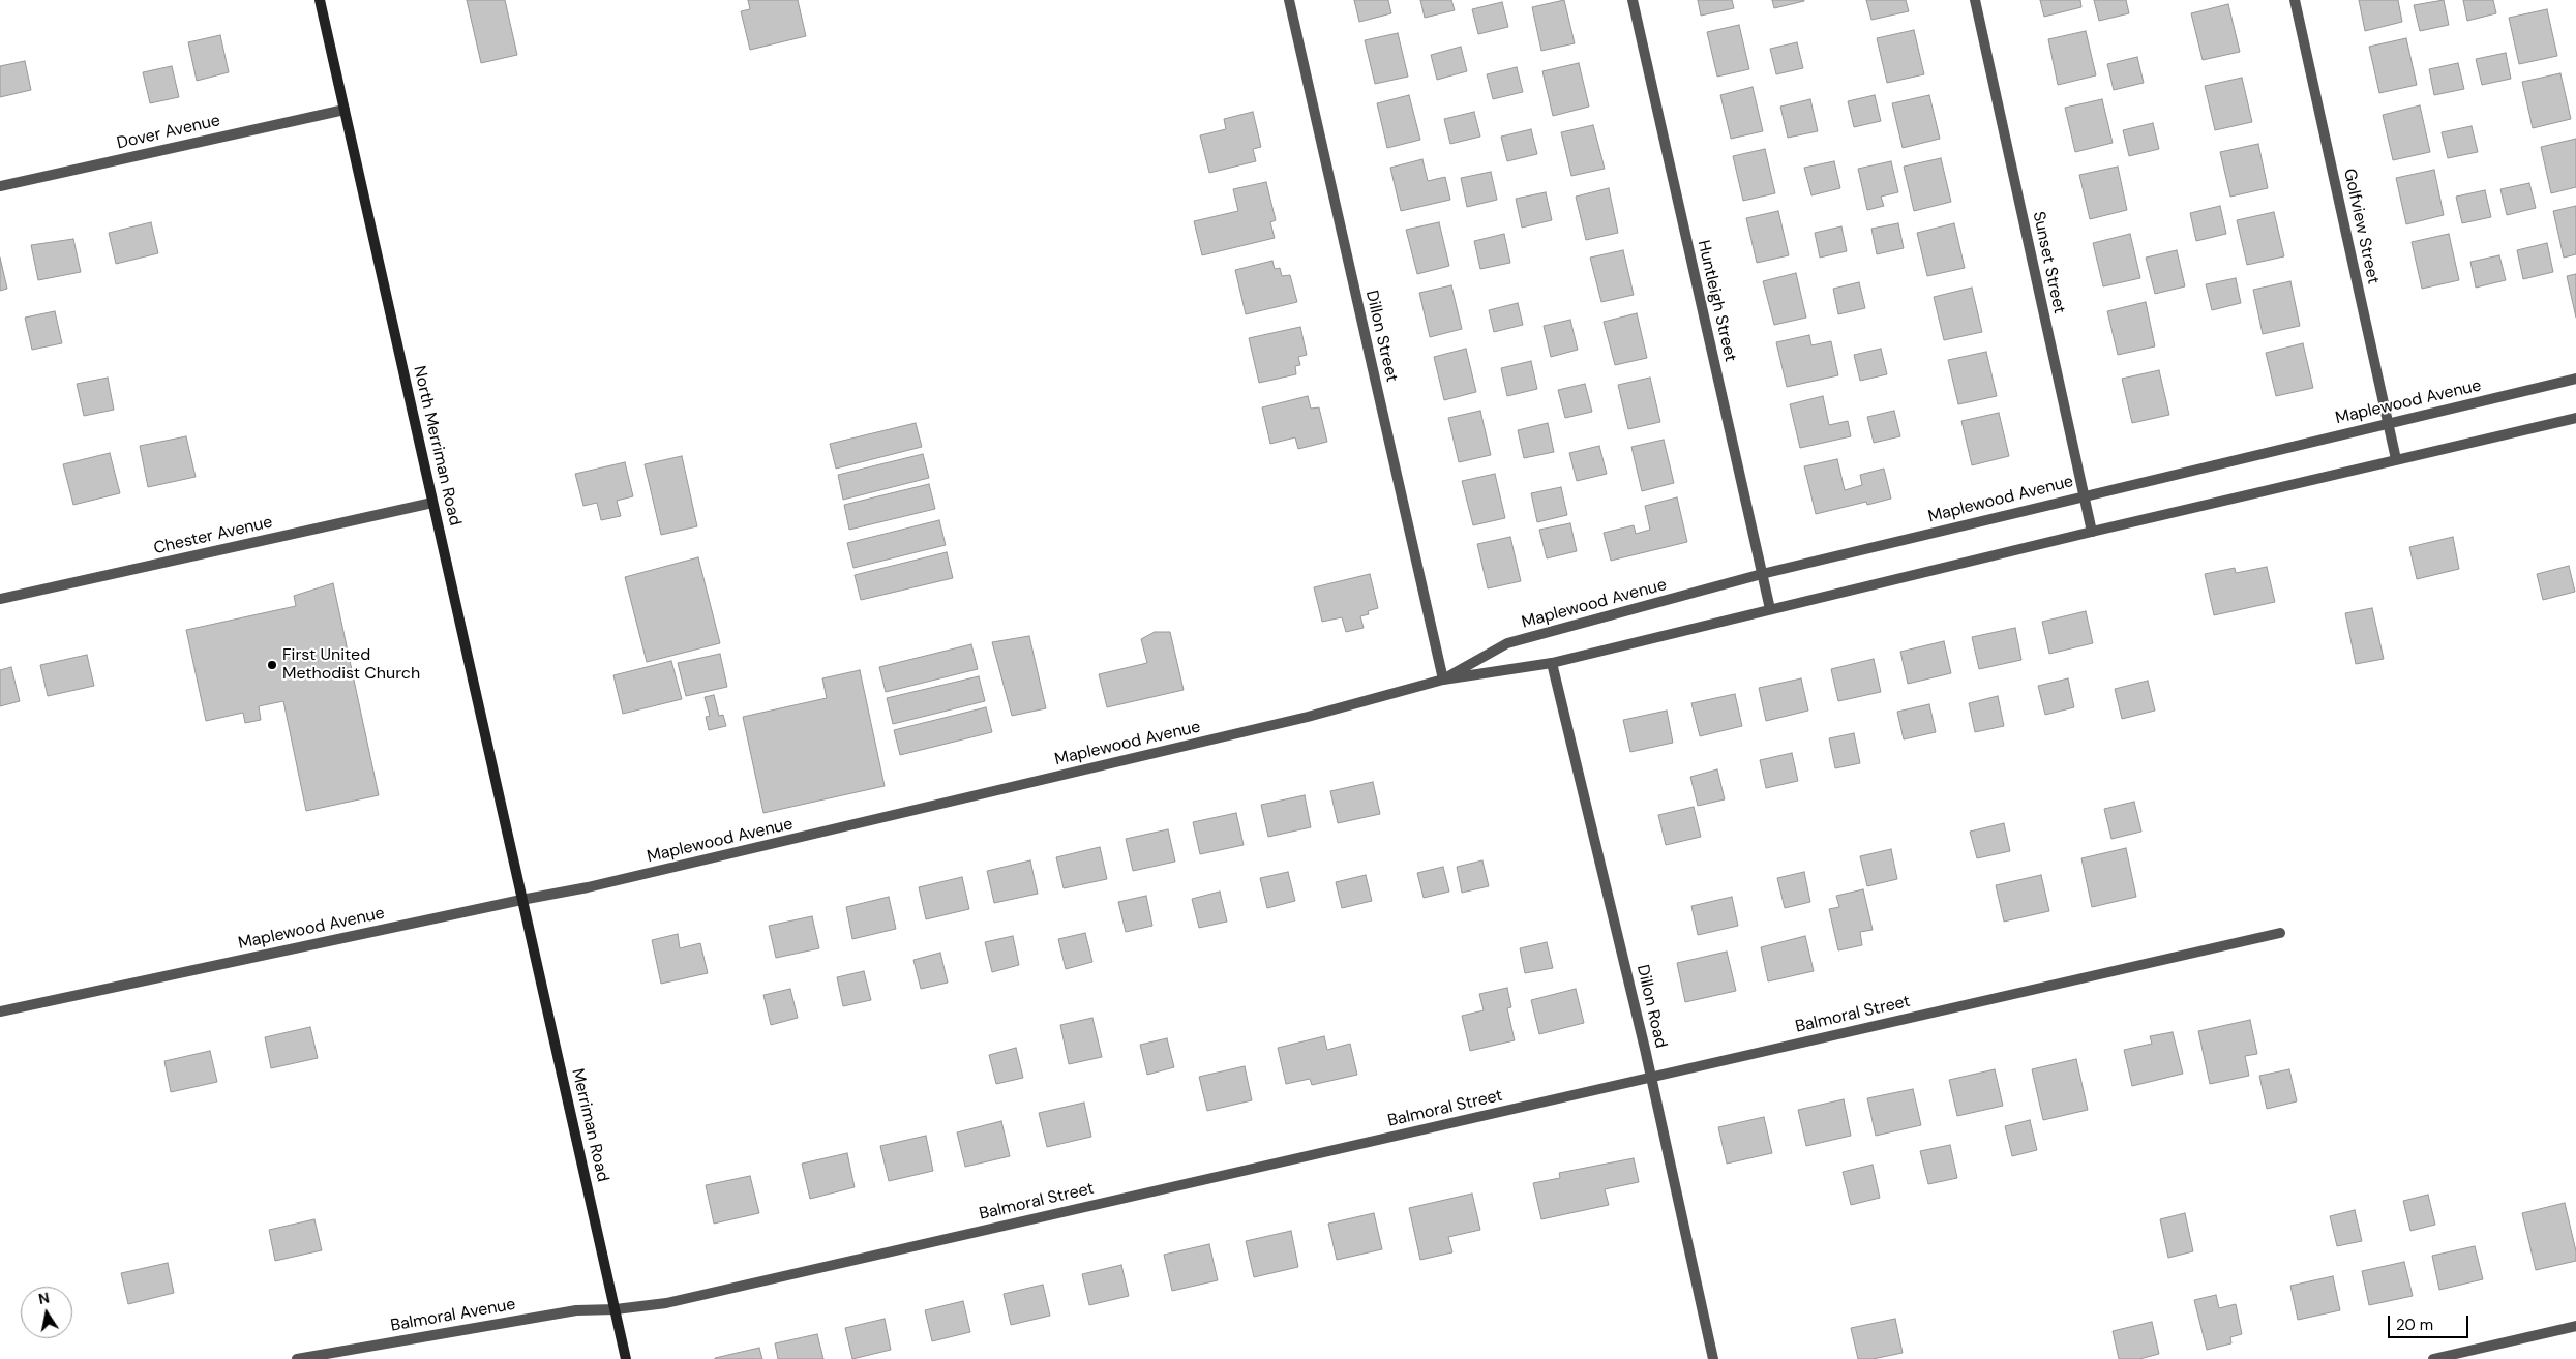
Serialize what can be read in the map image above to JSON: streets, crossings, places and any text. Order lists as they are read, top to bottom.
{
  "streets": {
    "main road": ["North Merriman Road", "Merriman Road"],
    "street": [
      "Dover Avenue",
      "Golfview Street",
      "Sunset Street",
      "Huntleigh Street",
      "Dillon Street",
      "Maplewood Avenue",
      "Chester Avenue",
      "Dillon Road",
      "Balmoral Street",
      "Balmoral Avenue"
    ]
  },
  "crossings": [
    ["Dover Avenue", "North Merriman Road"],
    ["Golfview Street", "Maplewood Avenue"],
    ["Sunset Street", "Maplewood Avenue"],
    ["Huntleigh Street", "Maplewood Avenue"],
    ["Dillon Street", "Maplewood Avenue"],
    ["Maplewood Avenue", "North Merriman Road"],
    ["Maplewood Avenue", "Dillon Road"],
    ["Maplewood Avenue", "Merriman Road"],
    ["North Merriman Road", "Chester Avenue"],
    ["North Merriman Road", "Merriman Road"],
    ["Dillon Road", "Balmoral Street"],
    ["Balmoral Street", "Merriman Road"],
    ["Balmoral Street", "Balmoral Avenue"],
    ["Merriman Road", "Balmoral Avenue"]
  ],
  "places": ["First United Methodist Church"],
  "scale_bar": "20 m",
  "north": "top"
}
